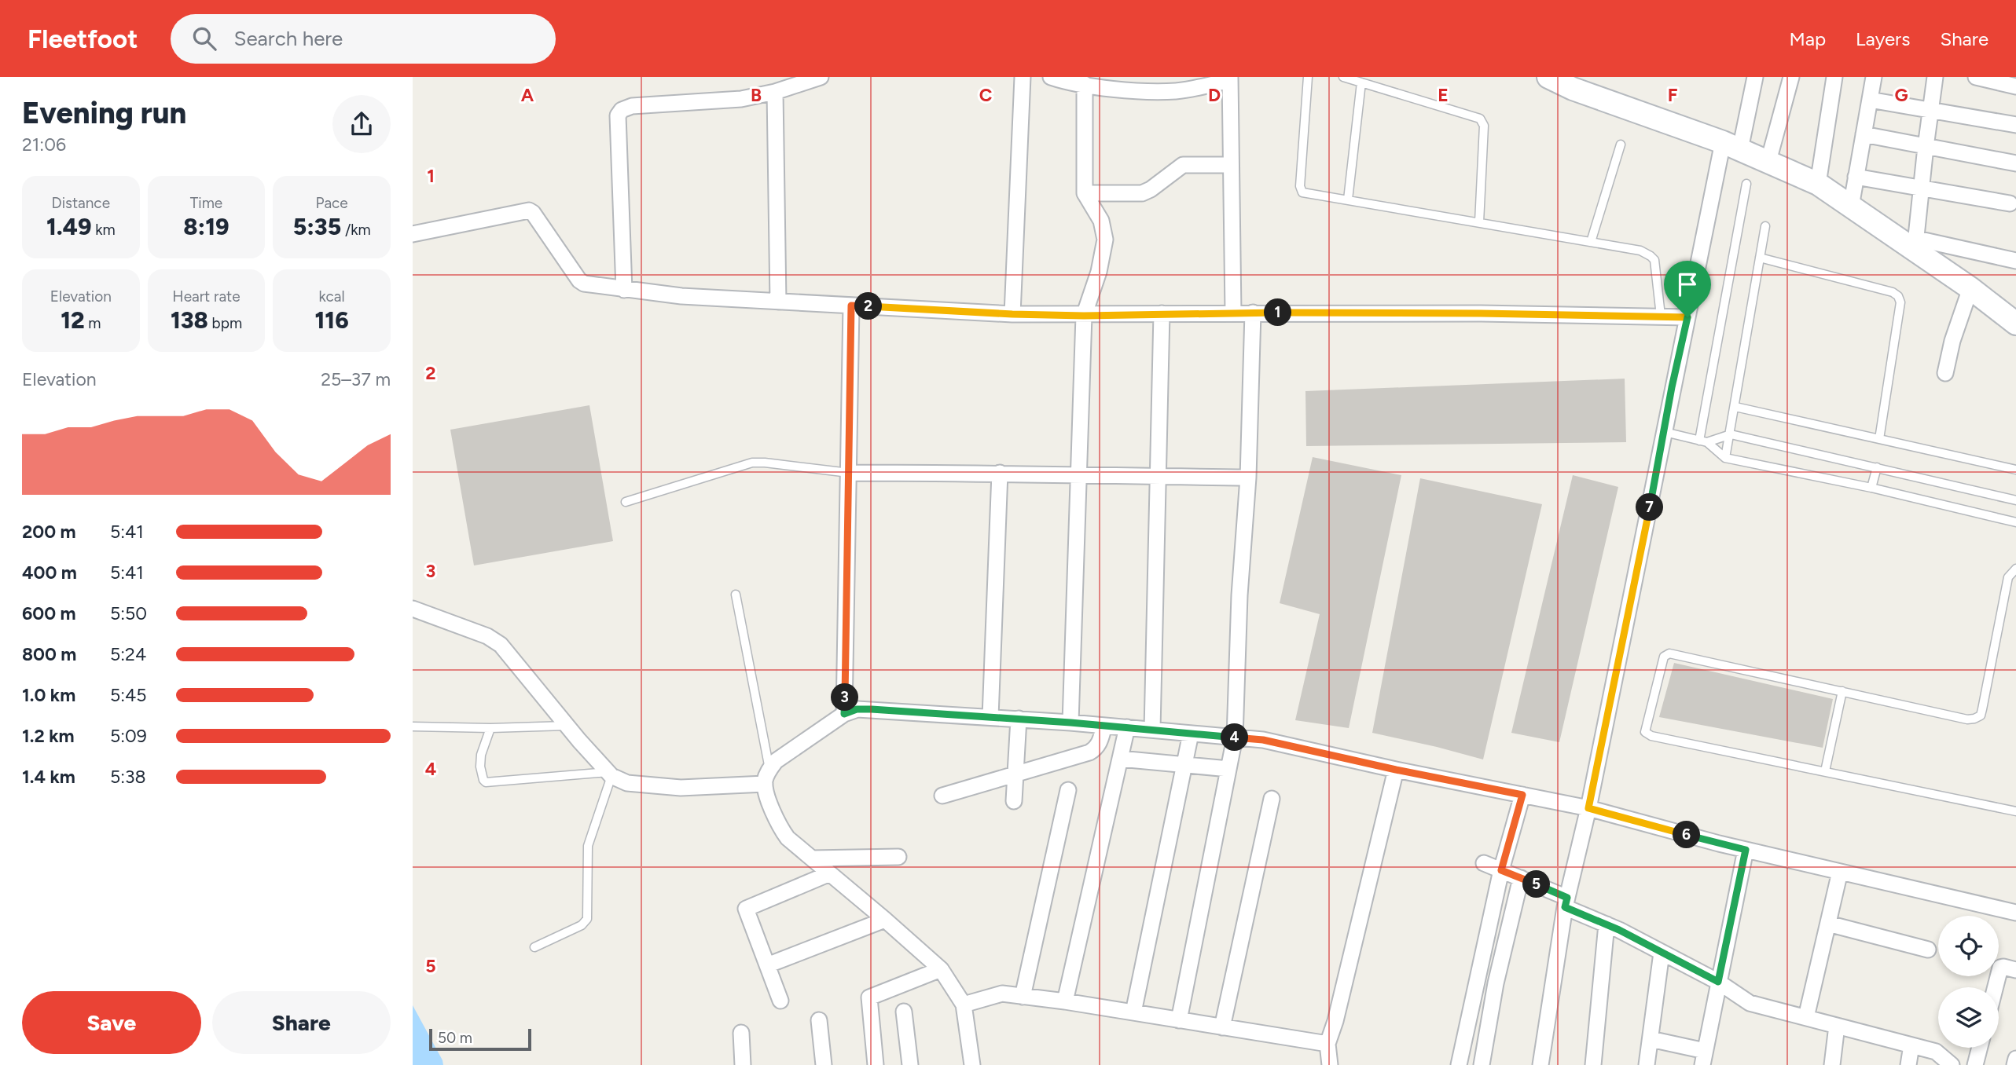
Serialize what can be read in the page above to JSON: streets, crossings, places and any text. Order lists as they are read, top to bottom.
{
  "scale_bar": "50 m",
  "page": {
    "header": "Fleetfoot",
    "search": "Search here",
    "nav": ["Map", "Layers", "Share"],
    "heading": ["Evening run", "21:06"],
    "stats": [
      ["Distance", "1.49 km"],
      ["Time", "8:19"],
      ["Pace", "5:35 /km"],
      ["Elevation", "12 m"],
      ["Heart rate", "138 bpm"],
      ["kcal", "116"]
    ],
    "pins": [
      "2",
      "1",
      "7",
      "3",
      "4",
      "6",
      "5"
    ],
    "chart": ["Elevation", "25–37 m"],
    "list": [
      {
        "name": "200 m",
        "note": "5:41"
      },
      {
        "name": "400 m",
        "note": "5:41"
      },
      {
        "name": "600 m",
        "note": "5:50"
      },
      {
        "name": "800 m",
        "note": "5:24"
      },
      {
        "name": "1.0 km",
        "note": "5:45"
      },
      {
        "name": "1.2 km",
        "note": "5:09"
      },
      {
        "name": "1.4 km",
        "note": "5:38"
      }
    ],
    "buttons": ["Save", "Share"],
    "scale": "50 m"
  },
  "grid": {
    "columns": [
      "A",
      "B",
      "C",
      "D",
      "E",
      "F",
      "G"
    ],
    "rows": [
      "1",
      "2",
      "3",
      "4",
      "5"
    ]
  }
}
